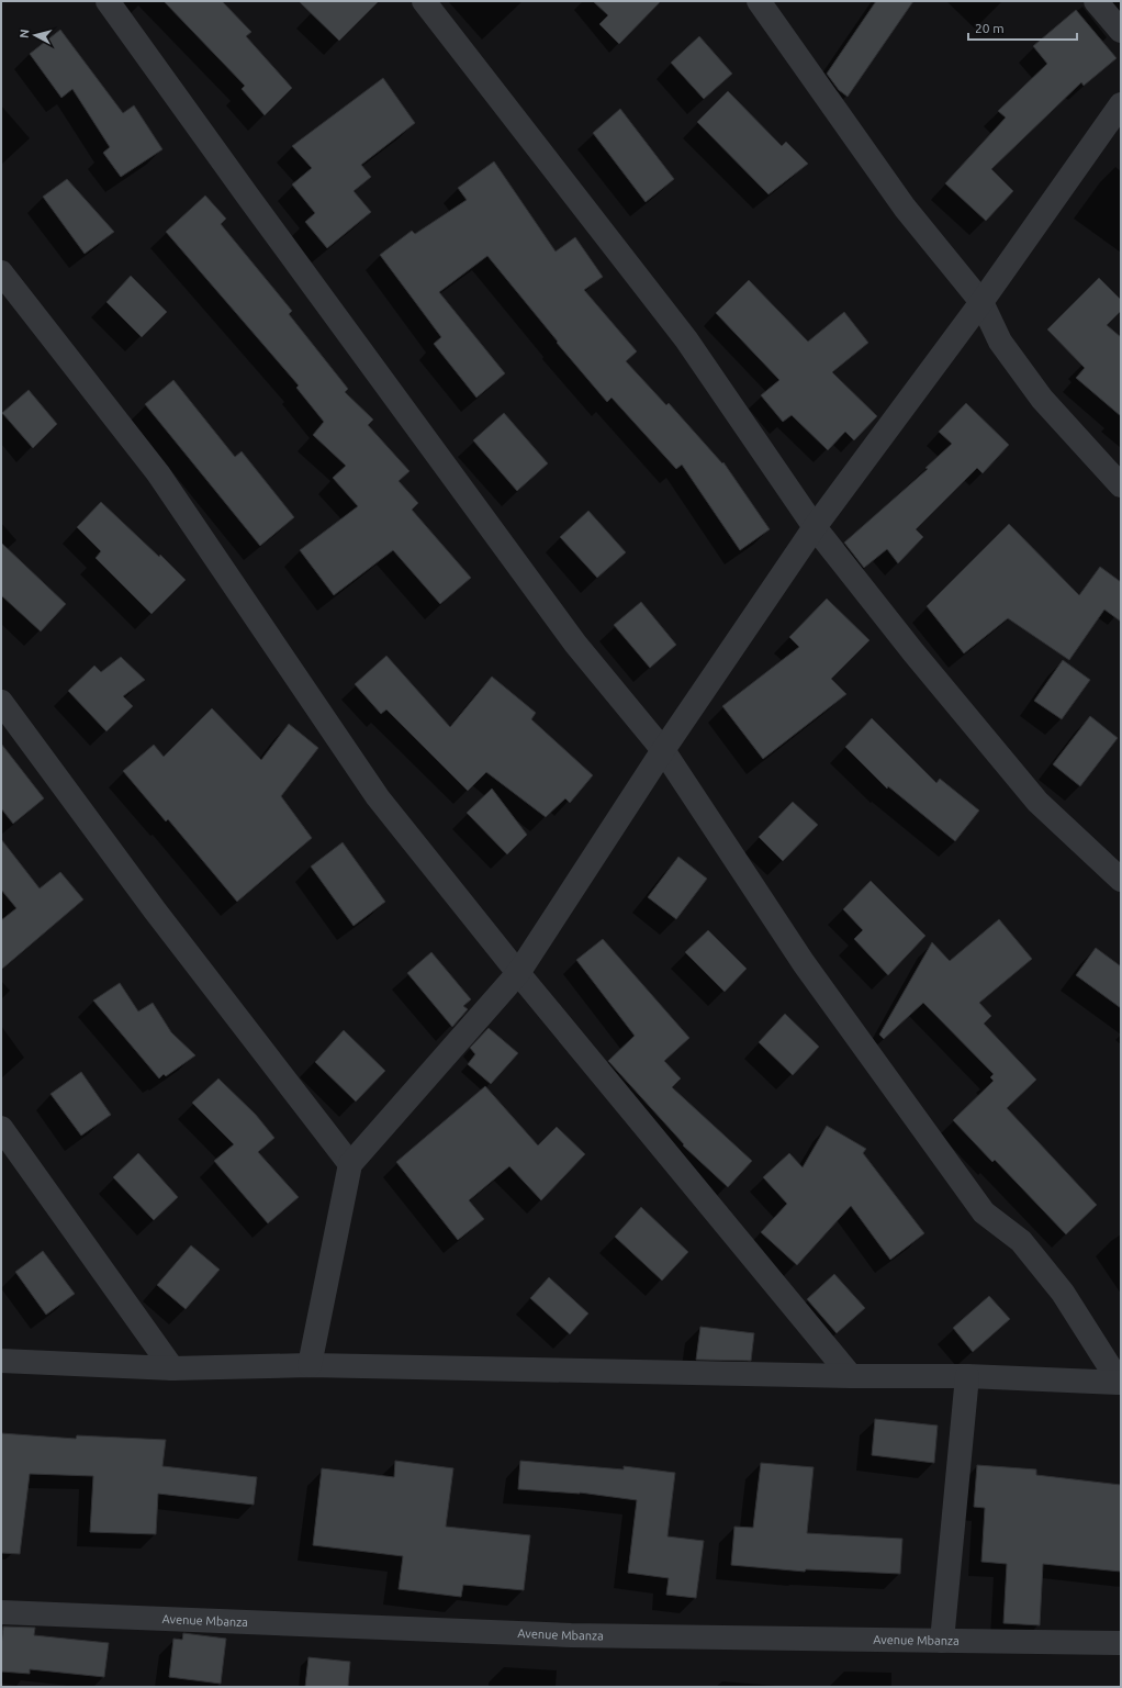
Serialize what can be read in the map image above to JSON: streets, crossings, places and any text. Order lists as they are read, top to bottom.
{
  "streets": {
    "street": ["Avenue Mbanza"]
  },
  "scale_bar": "20 m",
  "north": "left"
}
